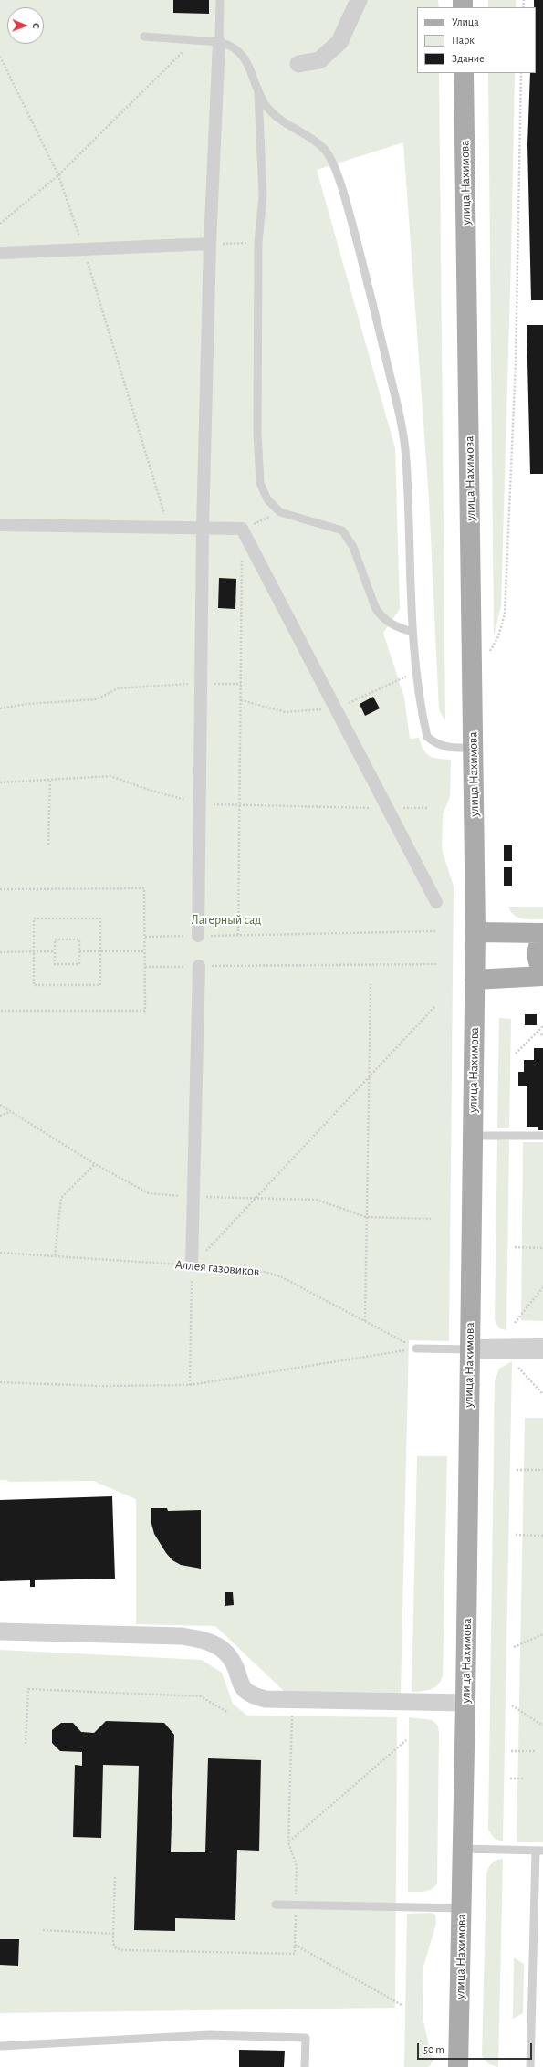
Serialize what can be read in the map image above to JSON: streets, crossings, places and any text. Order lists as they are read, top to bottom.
{
  "streets": {
    "main road": ["улица Нахимова"],
    "path": ["Аллея газовиков"]
  },
  "parks": ["Лагерный сад"],
  "legend": ["Улица", "Парк", "Здание"],
  "scale_bar": "50 m",
  "north": "right"
}
